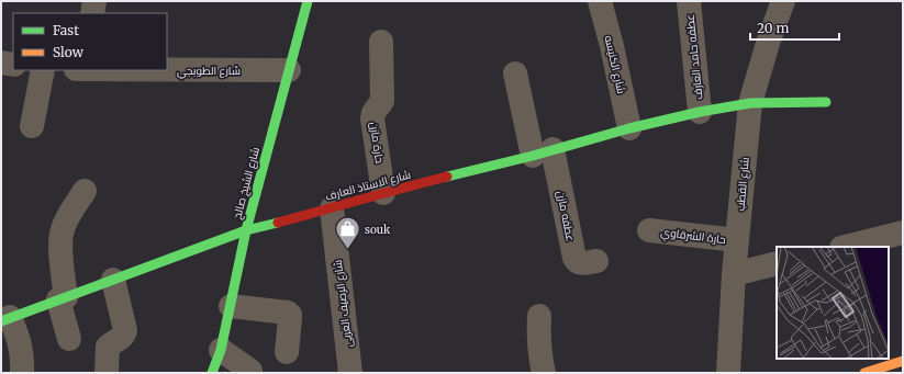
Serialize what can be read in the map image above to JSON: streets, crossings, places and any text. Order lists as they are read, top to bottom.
{
  "streets": {
    "street": [
      "عطفه حامد العارف",
      "شارع الكنيسه",
      "شارع الطوبجي",
      "حارة مازن",
      "شارع الشيخ صالح",
      "شارع القطب",
      "شارع الاستاذ العارف",
      "عطفه مازن",
      "حارة الشرقاوي",
      "شارع الرصيف الغربى"
    ]
  },
  "crossings": [
    ["عطفه حامد العارف", "شارع الاستاذ العارف"],
    ["شارع الكنيسه", "شارع الاستاذ العارف"],
    ["شارع الطوبجي", "شارع الشيخ صالح"],
    ["حارة مازن", "شارع الاستاذ العارف"],
    ["شارع الشيخ صالح", "شارع الاستاذ العارف"],
    ["شارع القطب", "شارع الاستاذ العارف"],
    ["شارع القطب", "حارة الشرقاوي"],
    ["شارع الاستاذ العارف", "عطفه مازن"],
    ["شارع الاستاذ العارف", "شارع الرصيف الغربى"]
  ],
  "places": {
    "shop": ["souk"]
  },
  "legend": ["Fast", "Slow"],
  "scale_bar": "20 m"
}
